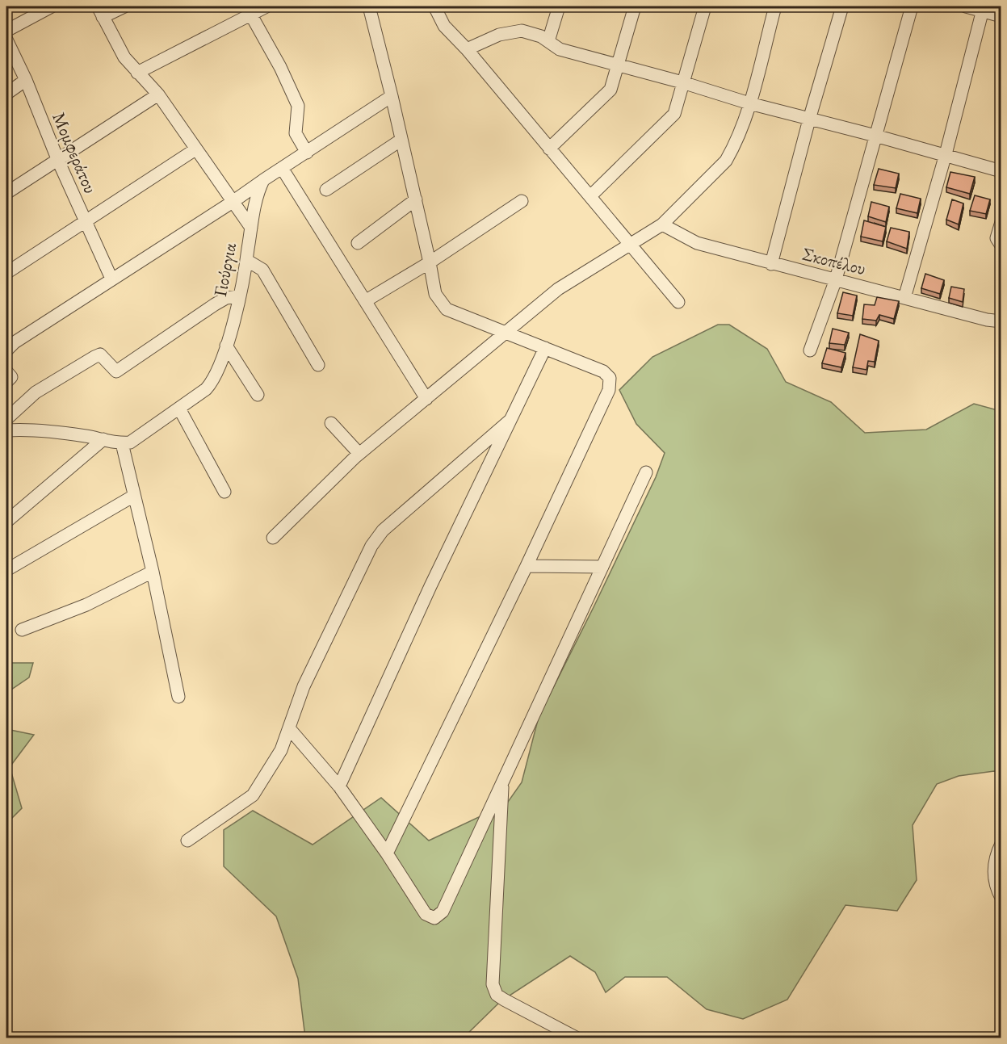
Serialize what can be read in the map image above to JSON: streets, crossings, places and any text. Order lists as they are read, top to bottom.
{
  "streets": {
    "street": ["Μομφεράτου", "Σκοπέλου", "Γιούργια"]
  }
}
